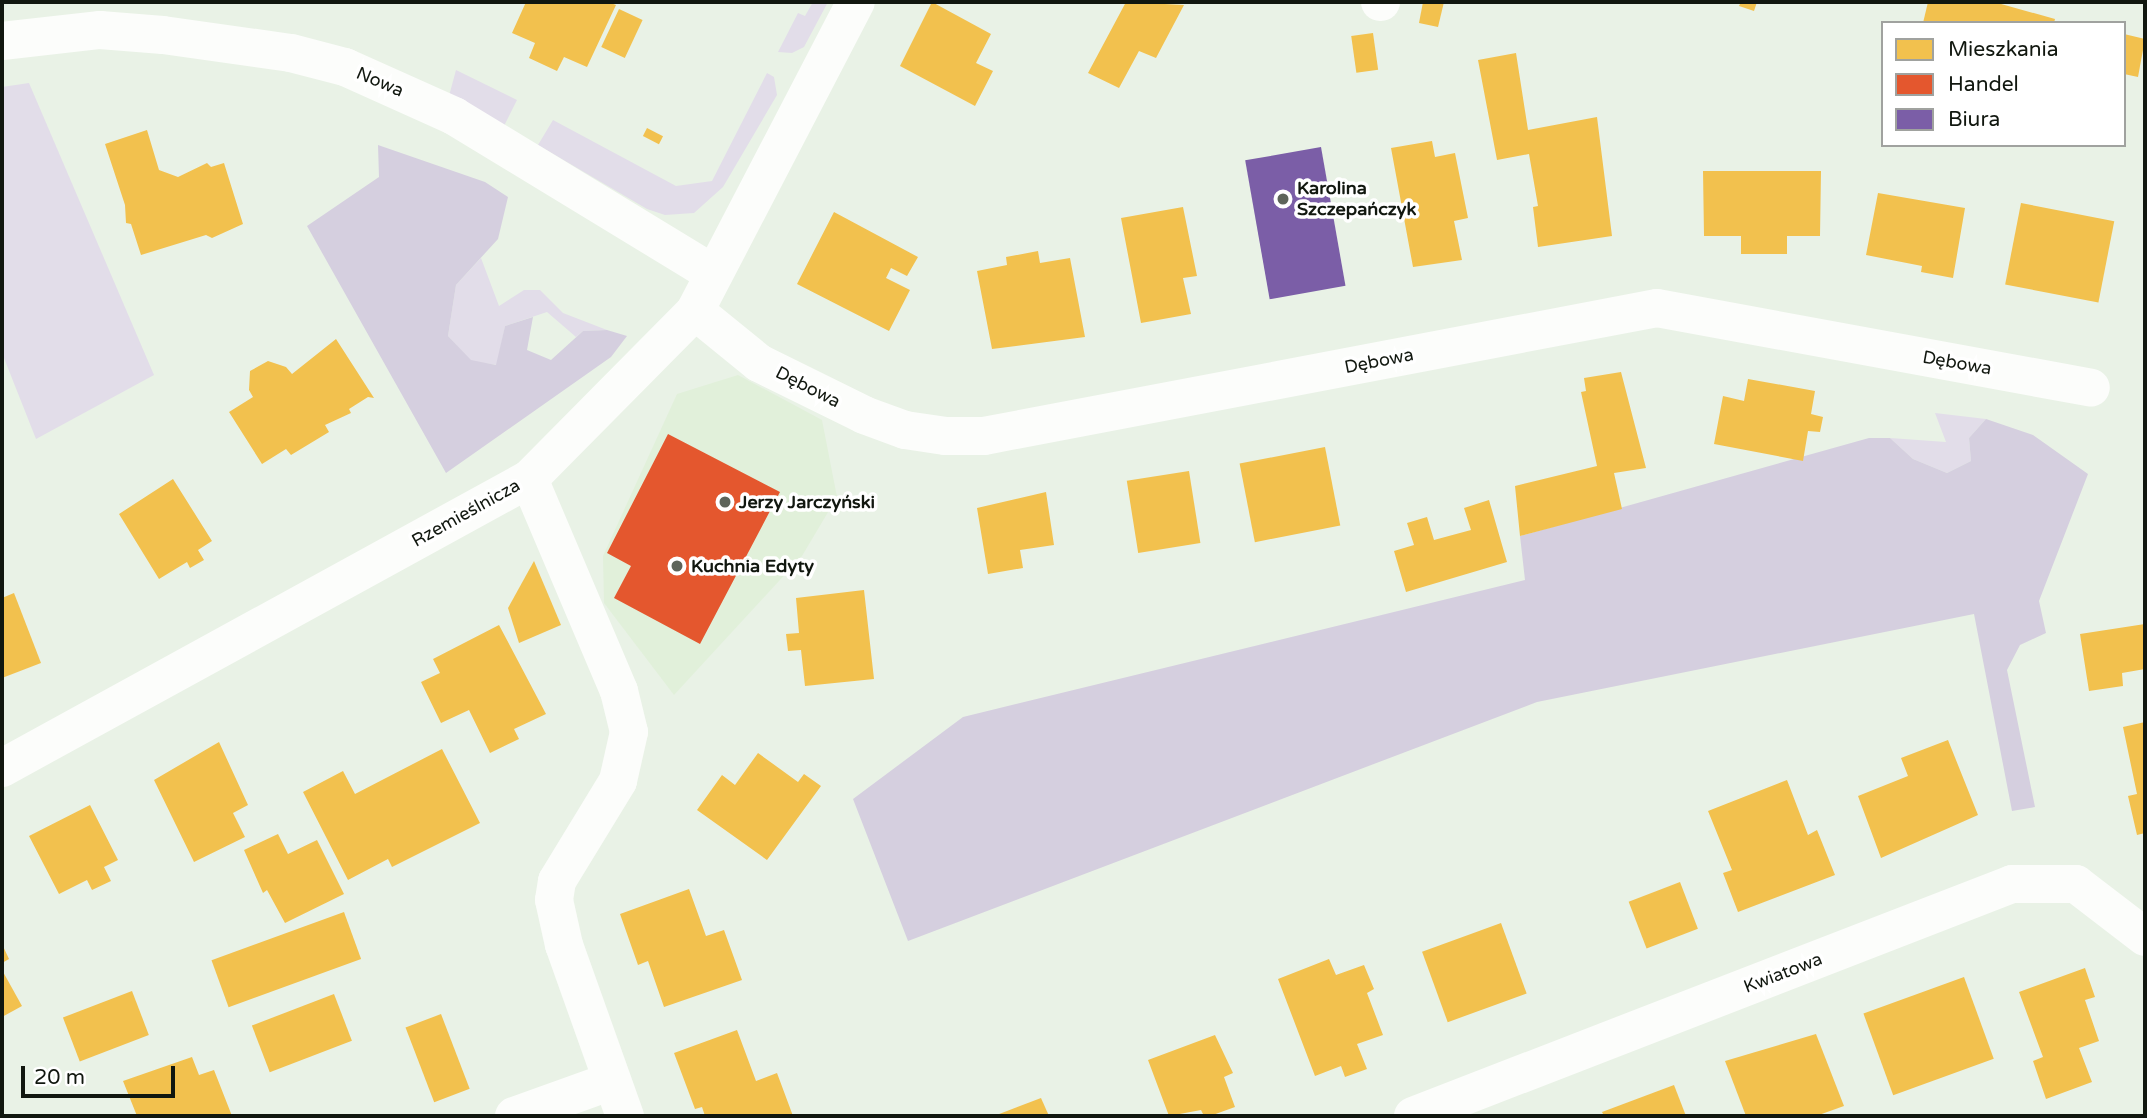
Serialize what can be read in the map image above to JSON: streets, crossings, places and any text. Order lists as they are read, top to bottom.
{
  "streets": {
    "street": [
      "Nowa",
      "Dębowa",
      "Rzemieślnicza",
      "Kwiatowa"
    ]
  },
  "crossings": [
    ["Nowa", "Rzemieślnicza"],
    ["Dębowa", "Rzemieślnicza"]
  ],
  "places": ["Karolina Szczepańczyk", "Jerzy Jarczyński", "Kuchnia Edyty"],
  "legend": ["Mieszkania", "Handel", "Biura"],
  "scale_bar": "20 m"
}
